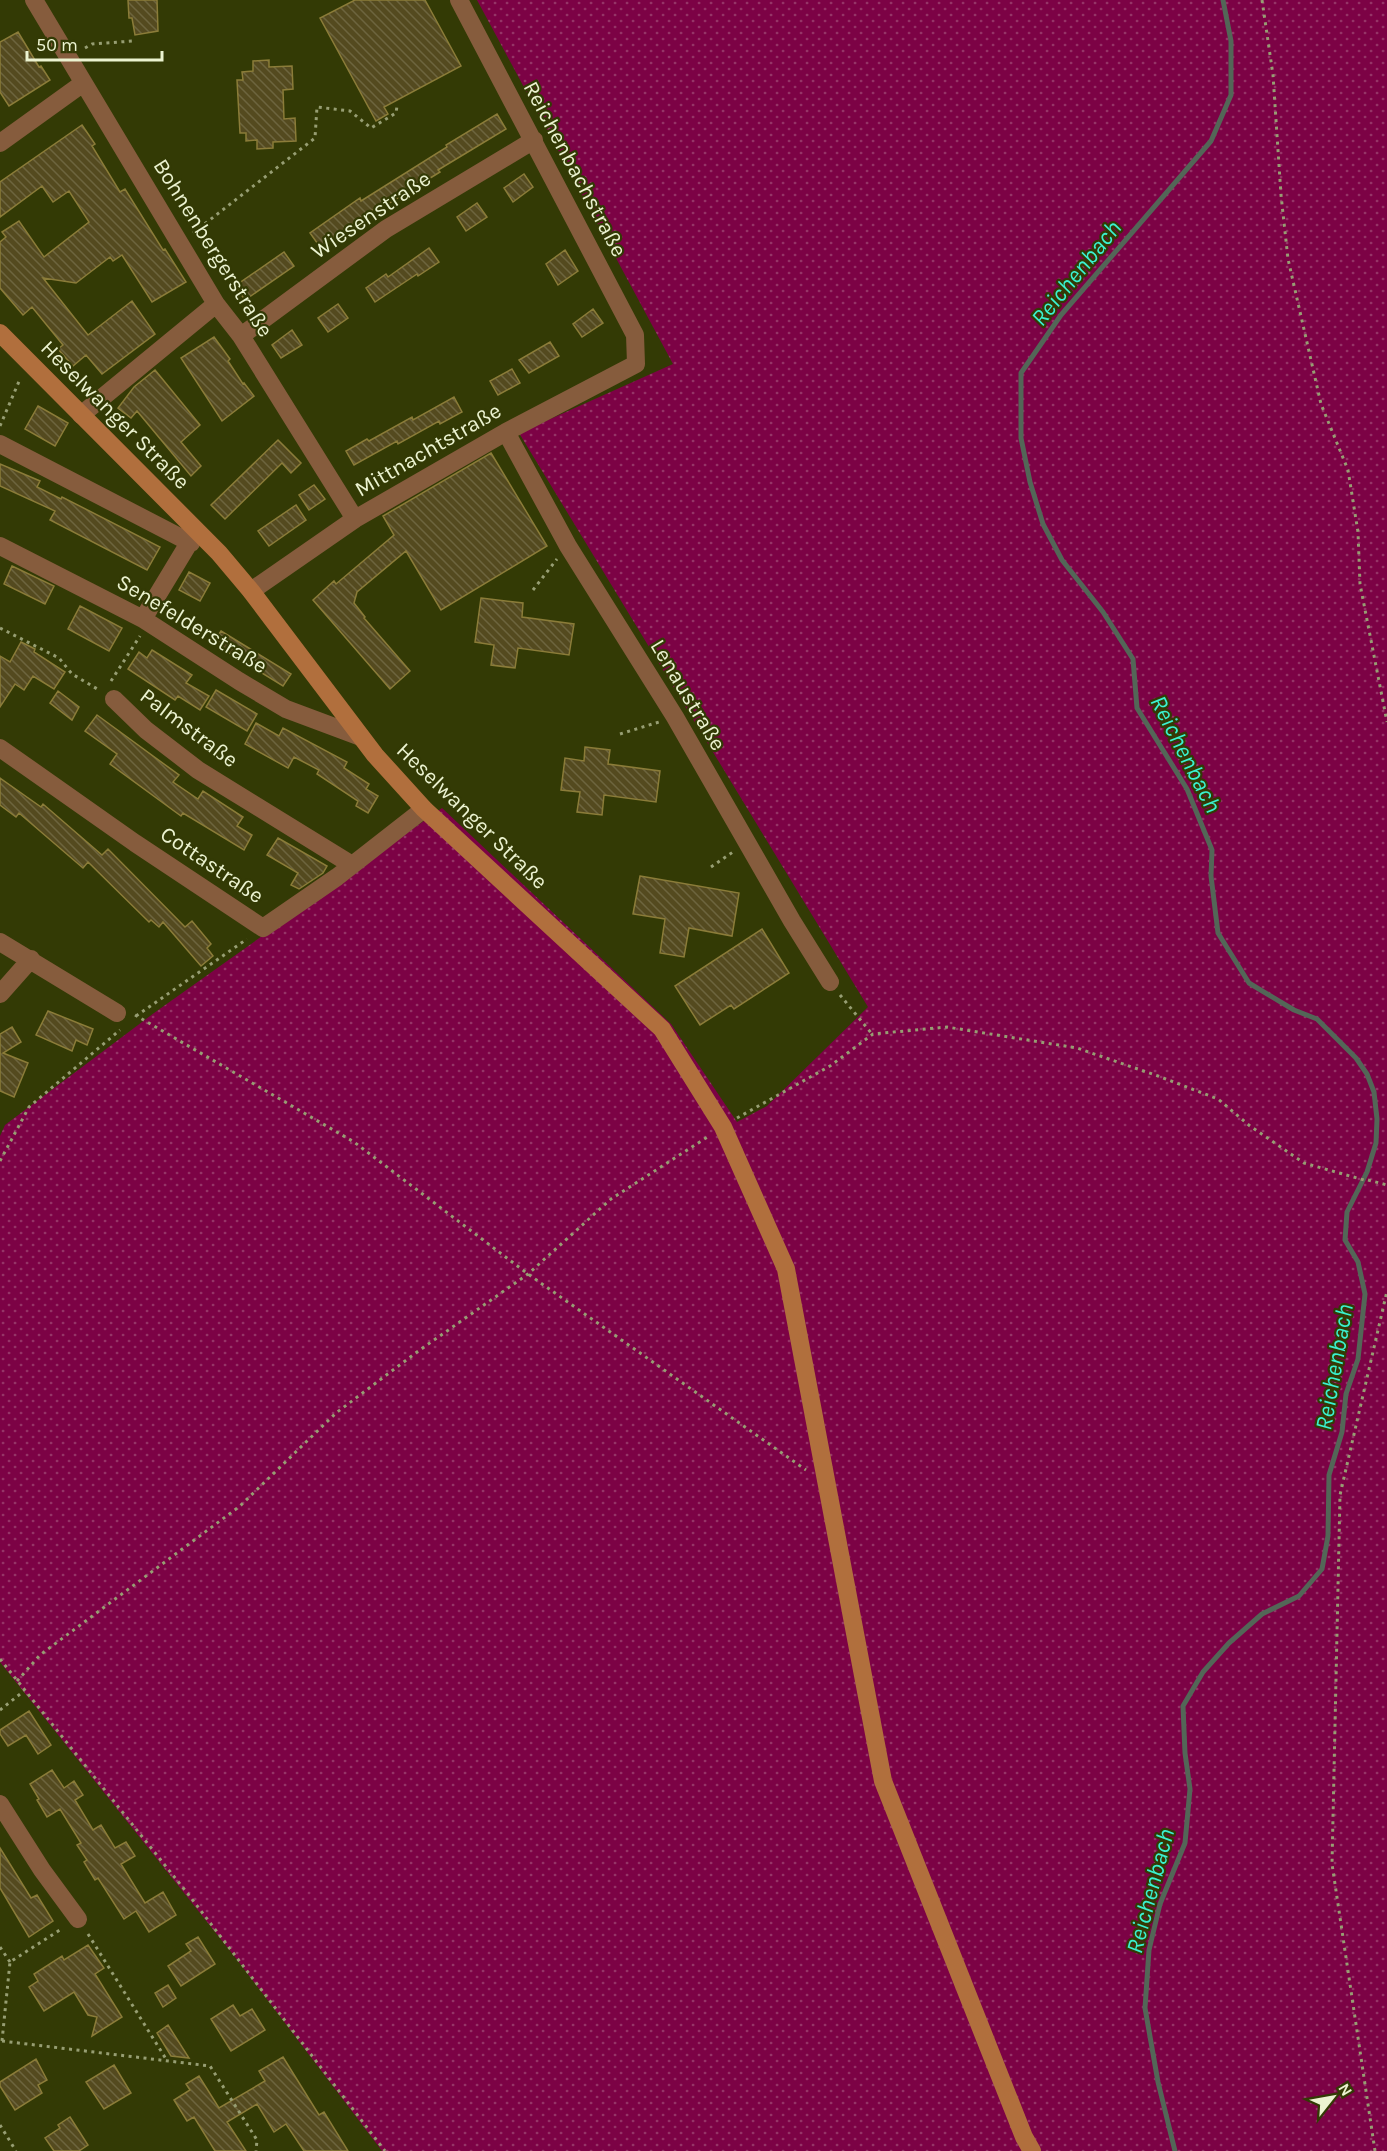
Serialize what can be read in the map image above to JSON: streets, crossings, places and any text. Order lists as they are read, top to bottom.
{
  "streets": {
    "street": [
      "Reichenbachstraße",
      "Wiesenstraße",
      "Bohnenbergerstraße",
      "Heselwanger Straße",
      "Mittnachtstraße",
      "Senefelderstraße",
      "Lenaustraße",
      "Palmstraße",
      "Cottastraße"
    ]
  },
  "crossings": [
    ["Reichenbachstraße", "Wiesenstraße"],
    ["Reichenbachstraße", "Mittnachtstraße"],
    ["Wiesenstraße", "Bohnenbergerstraße"],
    ["Bohnenbergerstraße", "Mittnachtstraße"],
    ["Heselwanger Straße", "Mittnachtstraße"],
    ["Heselwanger Straße", "Senefelderstraße"],
    ["Heselwanger Straße", "Cottastraße"],
    ["Mittnachtstraße", "Lenaustraße"],
    ["Palmstraße", "Cottastraße"]
  ],
  "water": ["Reichenbach"],
  "scale_bar": "50 m",
  "north": "top right"
}
